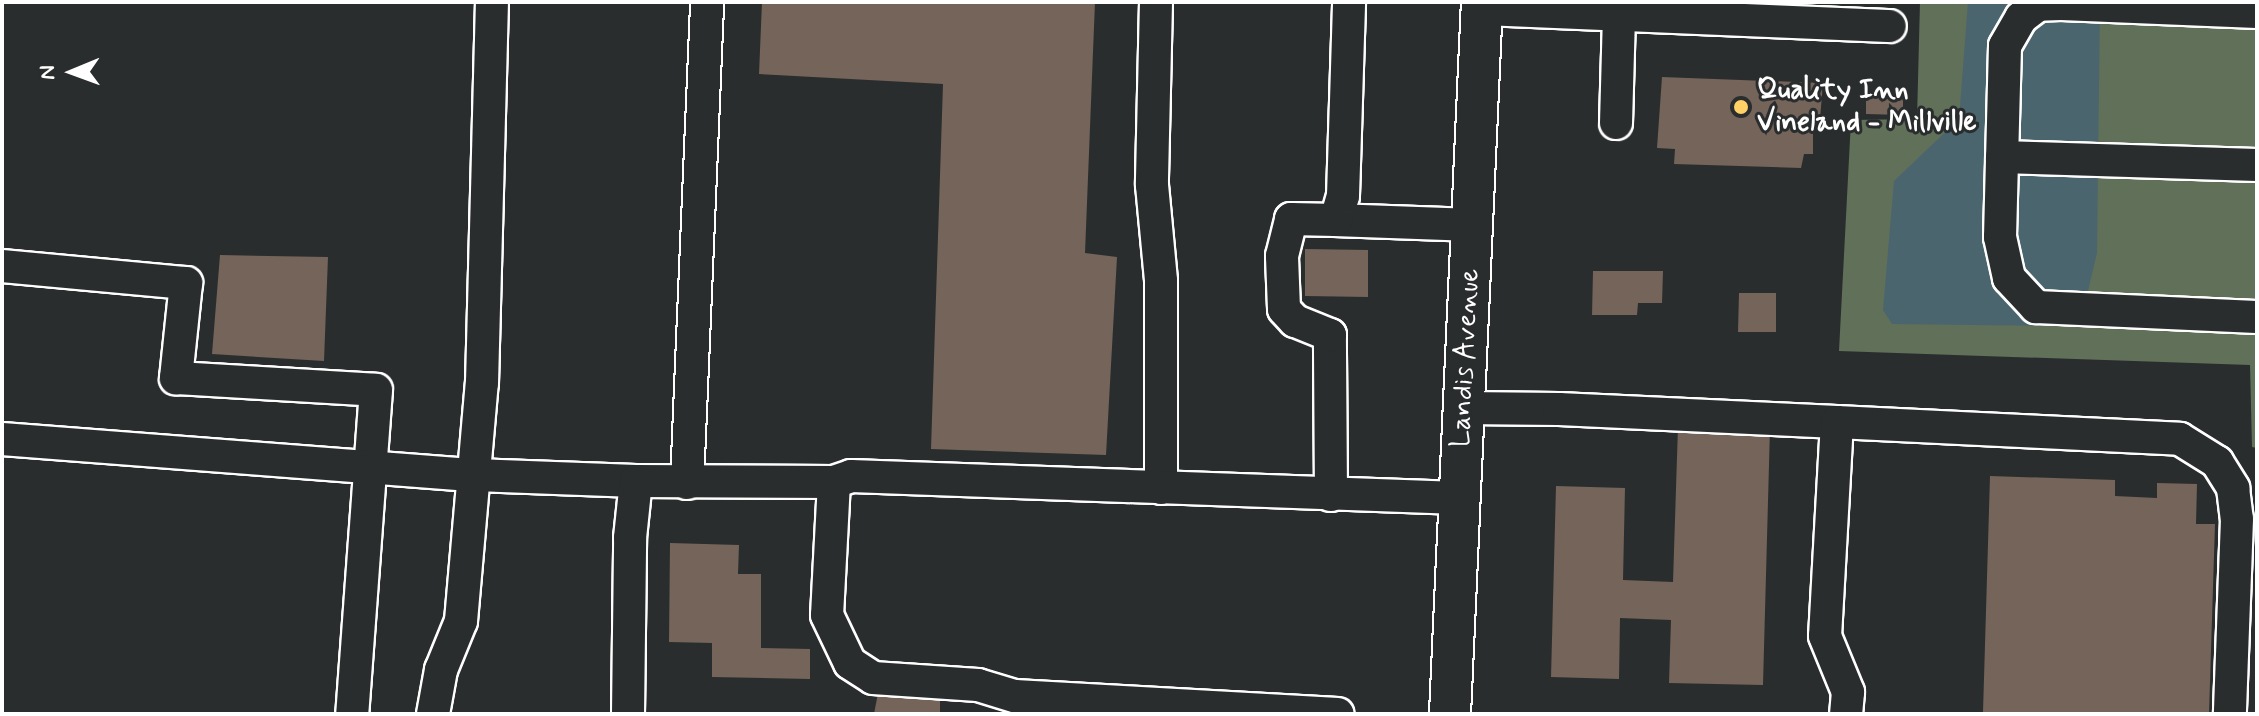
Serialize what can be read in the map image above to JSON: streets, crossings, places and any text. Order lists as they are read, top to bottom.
{
  "streets": {
    "main road": ["Landis Avenue"]
  },
  "places": ["Quality Inn Vineland - Millville"],
  "north": "left"
}
